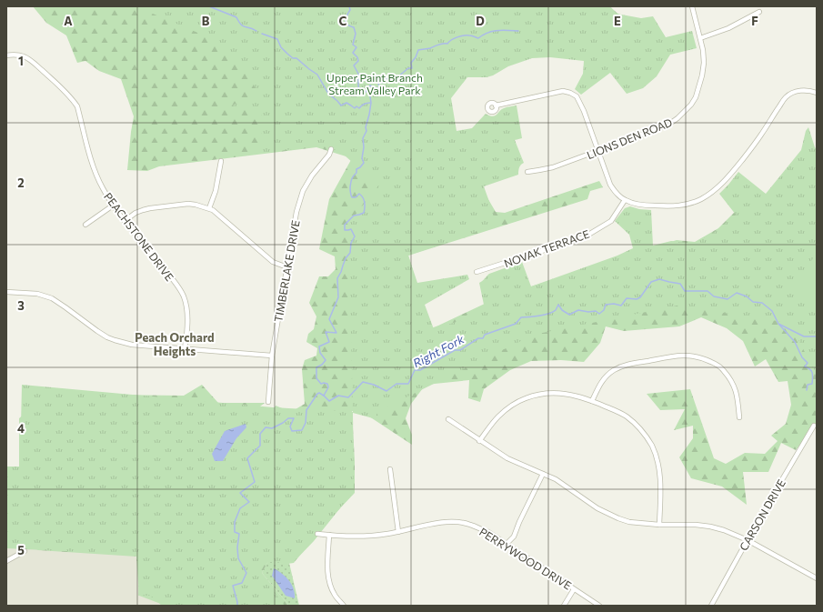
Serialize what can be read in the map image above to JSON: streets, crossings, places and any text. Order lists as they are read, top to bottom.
{
  "streets": {
    "street": [
      "LIONS DEN ROAD",
      "PEACHSTONE DRIVE",
      "NOVAK TERRACE",
      "TIMBERLAKE DRIVE",
      "CARSON DRIVE",
      "PERRYWOOD DRIVE"
    ]
  },
  "districts": ["Peach Orchard Heights"],
  "water": ["Right Fork"],
  "parks": ["Upper Paint Branch Stream Valley Park"],
  "grid": {
    "columns": [
      "A",
      "B",
      "C",
      "D",
      "E",
      "F"
    ],
    "rows": [
      "1",
      "2",
      "3",
      "4",
      "5"
    ]
  }
}
